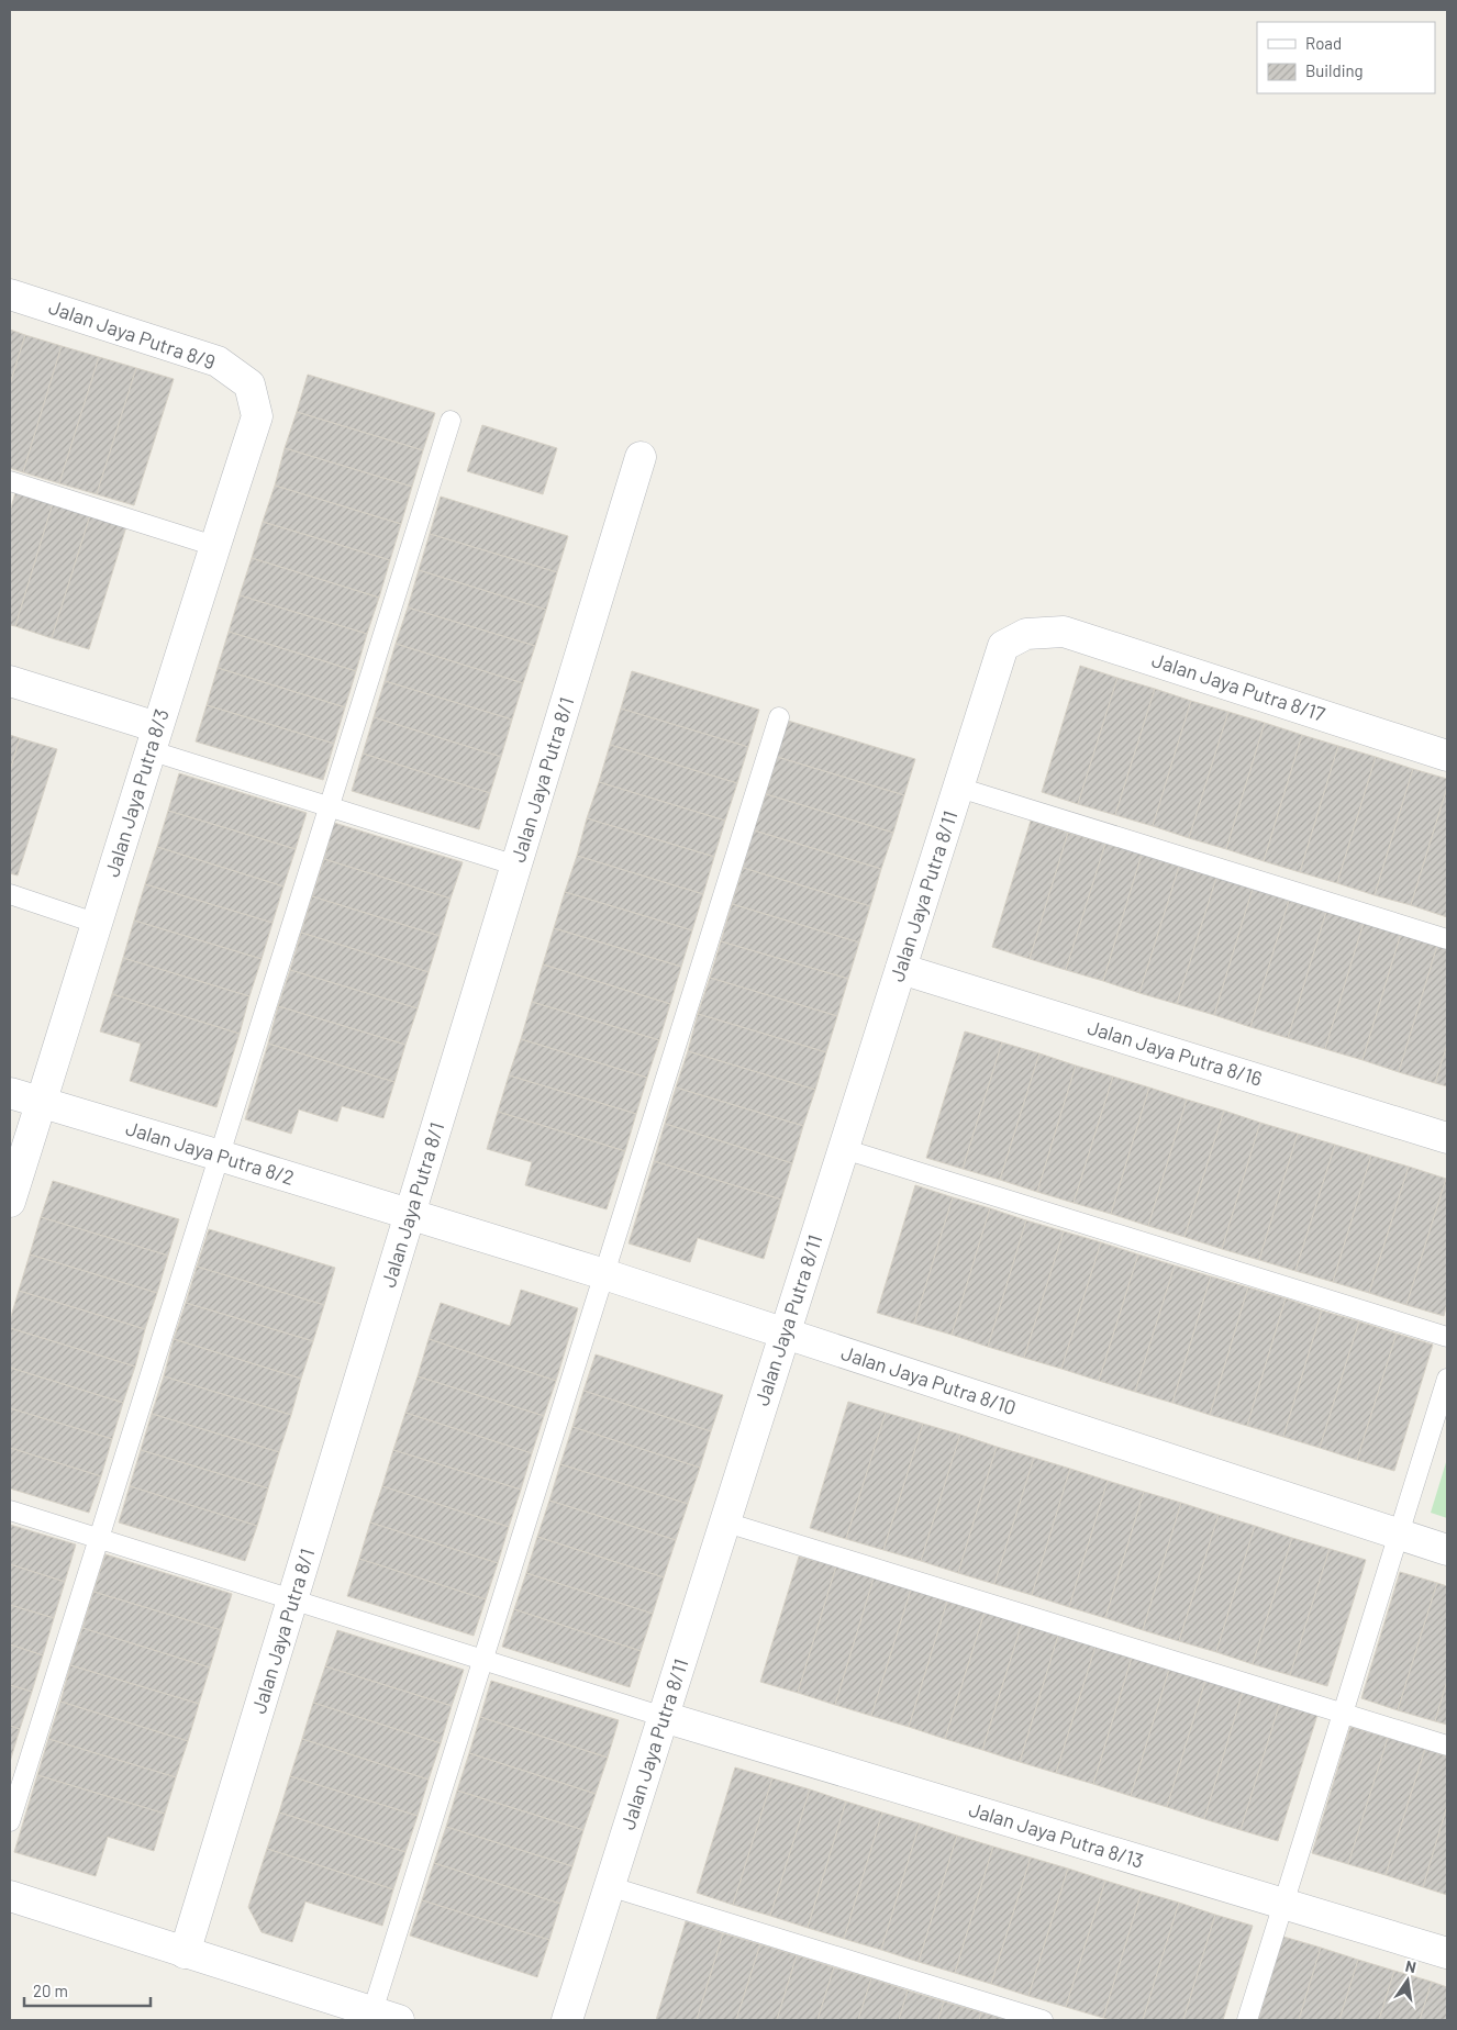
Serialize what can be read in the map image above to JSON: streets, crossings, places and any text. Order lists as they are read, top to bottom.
{
  "streets": {
    "street": [
      "Jalan Jaya Putra 8/9",
      "Jalan Jaya Putra 8/17",
      "Jalan Jaya Putra 8/1",
      "Jalan Jaya Putra 8/3",
      "Jalan Jaya Putra 8/11",
      "Jalan Jaya Putra 8/16",
      "Jalan Jaya Putra 8/2",
      "Jalan Jaya Putra 8/10",
      "Jalan Jaya Putra 8/13"
    ]
  },
  "crossings": [
    ["Jalan Jaya Putra 8/9", "Jalan Jaya Putra 8/3"],
    ["Jalan Jaya Putra 8/17", "Jalan Jaya Putra 8/11"],
    ["Jalan Jaya Putra 8/1", "Jalan Jaya Putra 8/2"],
    ["Jalan Jaya Putra 8/1", "Jalan Jaya Putra 8/10"],
    ["Jalan Jaya Putra 8/3", "Jalan Jaya Putra 8/2"],
    ["Jalan Jaya Putra 8/11", "Jalan Jaya Putra 8/16"],
    ["Jalan Jaya Putra 8/11", "Jalan Jaya Putra 8/10"],
    ["Jalan Jaya Putra 8/11", "Jalan Jaya Putra 8/13"],
    ["Jalan Jaya Putra 8/2", "Jalan Jaya Putra 8/10"]
  ],
  "legend": ["Road", "Building"],
  "scale_bar": "20 m",
  "north": "top"
}
